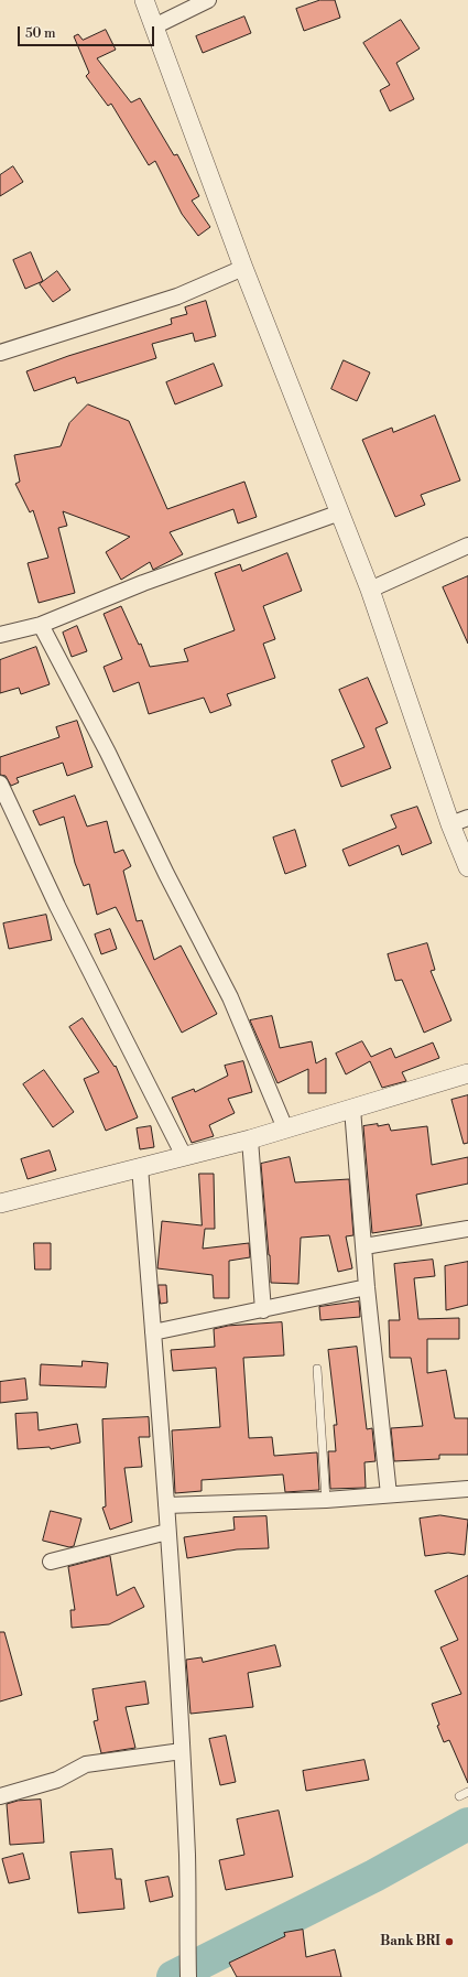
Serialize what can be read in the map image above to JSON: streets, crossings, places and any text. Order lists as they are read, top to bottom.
{
  "places": ["Bank BRI"],
  "scale_bar": "50 m"
}
